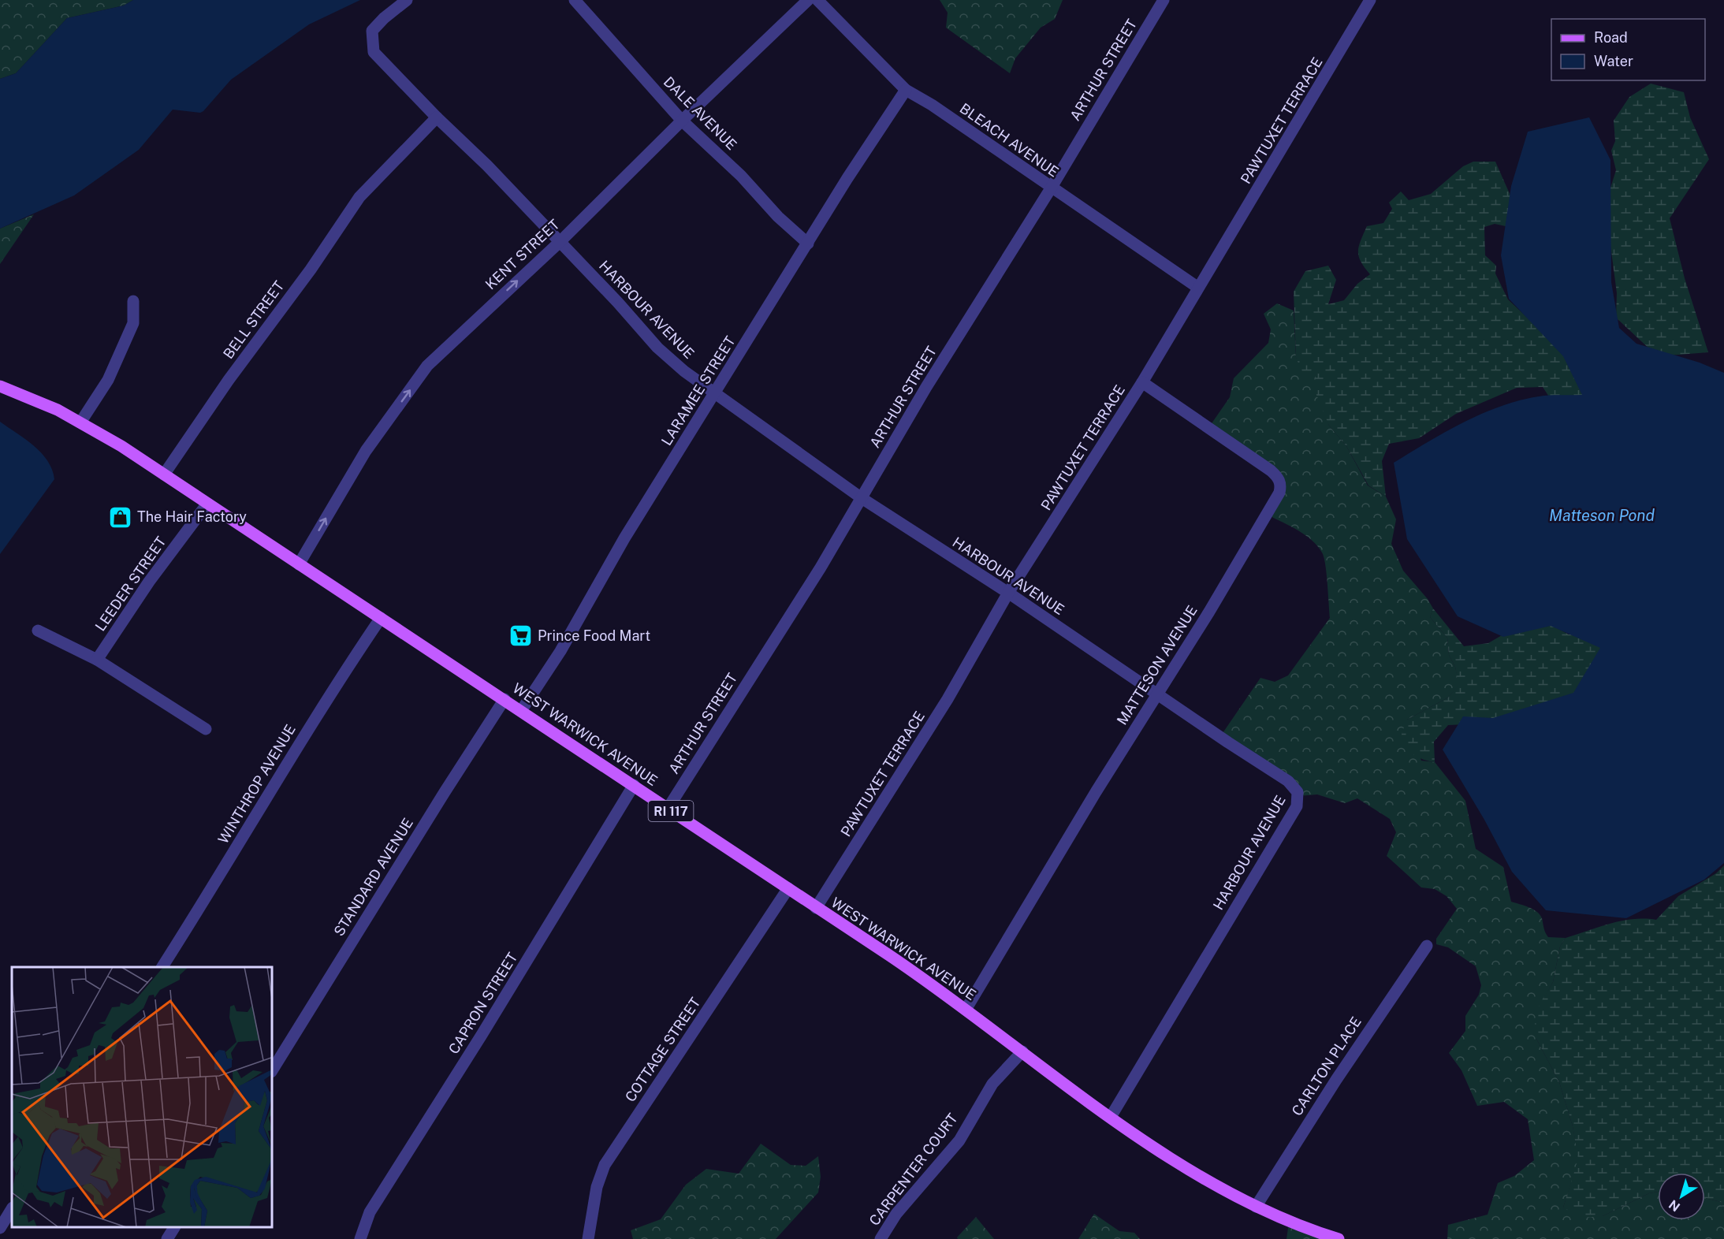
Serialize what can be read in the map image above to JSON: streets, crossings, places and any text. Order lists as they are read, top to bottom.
{
  "streets": {
    "main road": ["WEST WARWICK AVENUE", "RI 117"],
    "street": [
      "ARTHUR STREET",
      "DALE AVENUE",
      "PAWTUXET TERRACE",
      "BLEACH AVENUE",
      "KENT STREET",
      "HARBOUR AVENUE",
      "BELL STREET",
      "LARAMEE STREET",
      "LEEDER STREET",
      "MATTESON AVENUE",
      "WINTHROP AVENUE",
      "STANDARD AVENUE",
      "CAPRON STREET",
      "COTTAGE STREET",
      "CARLTON PLACE",
      "CARPENTER COURT"
    ]
  },
  "crossings": [
    ["ARTHUR STREET", "BLEACH AVENUE"],
    ["ARTHUR STREET", "HARBOUR AVENUE"],
    ["ARTHUR STREET", "WEST WARWICK AVENUE"],
    ["DALE AVENUE", "KENT STREET"],
    ["DALE AVENUE", "LARAMEE STREET"],
    ["PAWTUXET TERRACE", "BLEACH AVENUE"],
    ["PAWTUXET TERRACE", "HARBOUR AVENUE"],
    ["PAWTUXET TERRACE", "MATTESON AVENUE"],
    ["PAWTUXET TERRACE", "WEST WARWICK AVENUE"],
    ["BLEACH AVENUE", "LARAMEE STREET"],
    ["KENT STREET", "HARBOUR AVENUE"],
    ["KENT STREET", "WEST WARWICK AVENUE"],
    ["HARBOUR AVENUE", "BELL STREET"],
    ["HARBOUR AVENUE", "LARAMEE STREET"],
    ["HARBOUR AVENUE", "MATTESON AVENUE"],
    ["HARBOUR AVENUE", "WEST WARWICK AVENUE"],
    ["BELL STREET", "WEST WARWICK AVENUE"],
    ["LARAMEE STREET", "WEST WARWICK AVENUE"],
    ["LEEDER STREET", "WEST WARWICK AVENUE"],
    ["MATTESON AVENUE", "WEST WARWICK AVENUE"],
    ["WEST WARWICK AVENUE", "WINTHROP AVENUE"],
    ["WEST WARWICK AVENUE", "STANDARD AVENUE"],
    ["WEST WARWICK AVENUE", "CAPRON STREET"],
    ["WEST WARWICK AVENUE", "COTTAGE STREET"],
    ["WEST WARWICK AVENUE", "CARLTON PLACE"],
    ["WEST WARWICK AVENUE", "CARPENTER COURT"]
  ],
  "one_way": ["KENT STREET"],
  "water": ["Matteson Pond"],
  "places": {
    "shop": ["The Hair Factory"],
    "supermarket": ["Prince Food Mart"]
  },
  "legend": ["Road", "Water"],
  "north": "bottom left"
}
